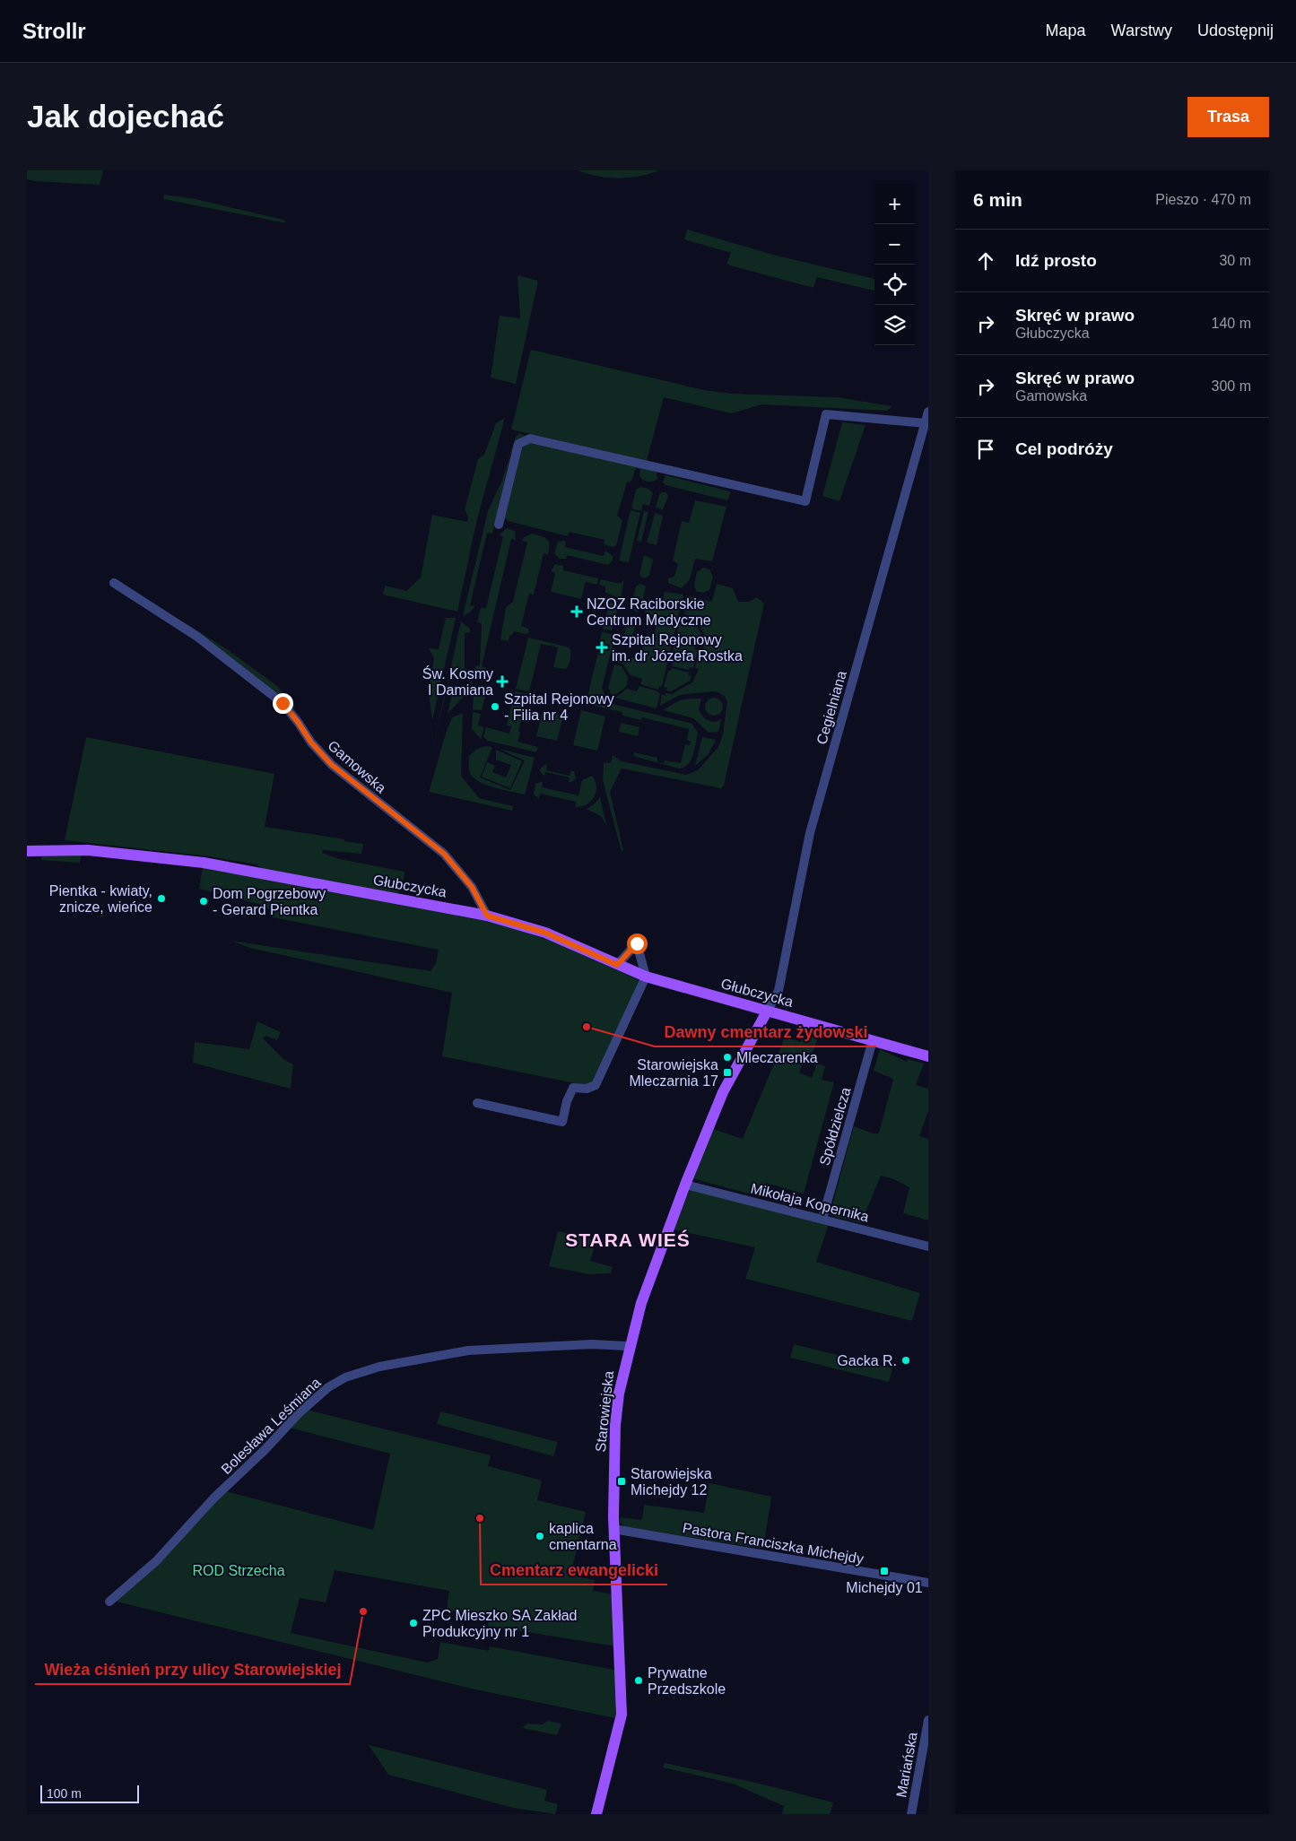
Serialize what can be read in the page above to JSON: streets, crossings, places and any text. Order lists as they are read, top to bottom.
{
  "streets": {
    "main road": ["Głubczycka", "Starowiejska"],
    "street": [
      "Cegielniana",
      "Gamowska",
      "Spółdzielcza",
      "Mikołaja Kopernika",
      "Bolesława Leśmiana",
      "Pastora Franciszka Michejdy",
      "Mariańska"
    ]
  },
  "crossings": [
    ["Cegielniana", "Głubczycka"],
    ["Cegielniana", "Starowiejska"],
    ["Gamowska", "Głubczycka"],
    ["Głubczycka", "Spółdzielcza"],
    ["Głubczycka", "Starowiejska"],
    ["Spółdzielcza", "Mikołaja Kopernika"],
    ["Mikołaja Kopernika", "Starowiejska"],
    ["Starowiejska", "Pastora Franciszka Michejdy"]
  ],
  "districts": ["STARA WIEŚ"],
  "parks": ["ROD Strzecha"],
  "places": {
    "health": ["NZOZ Raciborskie Centrum Medyczne", "Szpital Rejonowy im. dr Józefa Rostka", "Św. Kosmy I Damiana"],
    "other": [
      "Szpital Rejonowy - Filia nr 4",
      "Pientka - kwiaty, znicze, wieńce",
      "Dom Pogrzebowy - Gerard Pientka",
      "Dawny cmentarz żydowski",
      "Mleczarenka",
      "Gacka R.",
      "Cmentarz ewangelicki",
      "kaplica cmentarna",
      "Wieża ciśnień przy ulicy Starowiejskiej",
      "ZPC Mieszko SA Zakład Produkcyjny nr 1",
      "Prywatne Przedszkole"
    ],
    "transit": ["Starowiejska Mleczarnia 17", "Starowiejska Michejdy 12", "Michejdy 01"]
  },
  "scale_bar": "100 m",
  "page": {
    "header": "Strollr",
    "nav": ["Mapa", "Warstwy", "Udostępnij"],
    "buttons": "Trasa",
    "title": "Jak dojechać",
    "heading": ["6 min", "Pieszo · 470 m"],
    "map_buttons": ["+", "−"],
    "list": [
      ["Idź prosto", "30 m"],
      ["Skręć w prawo", "Głubczycka", "140 m"],
      ["Skręć w prawo", "Gamowska", "300 m"],
      "Cel podróży"
    ],
    "scale": "100 m"
  }
}
